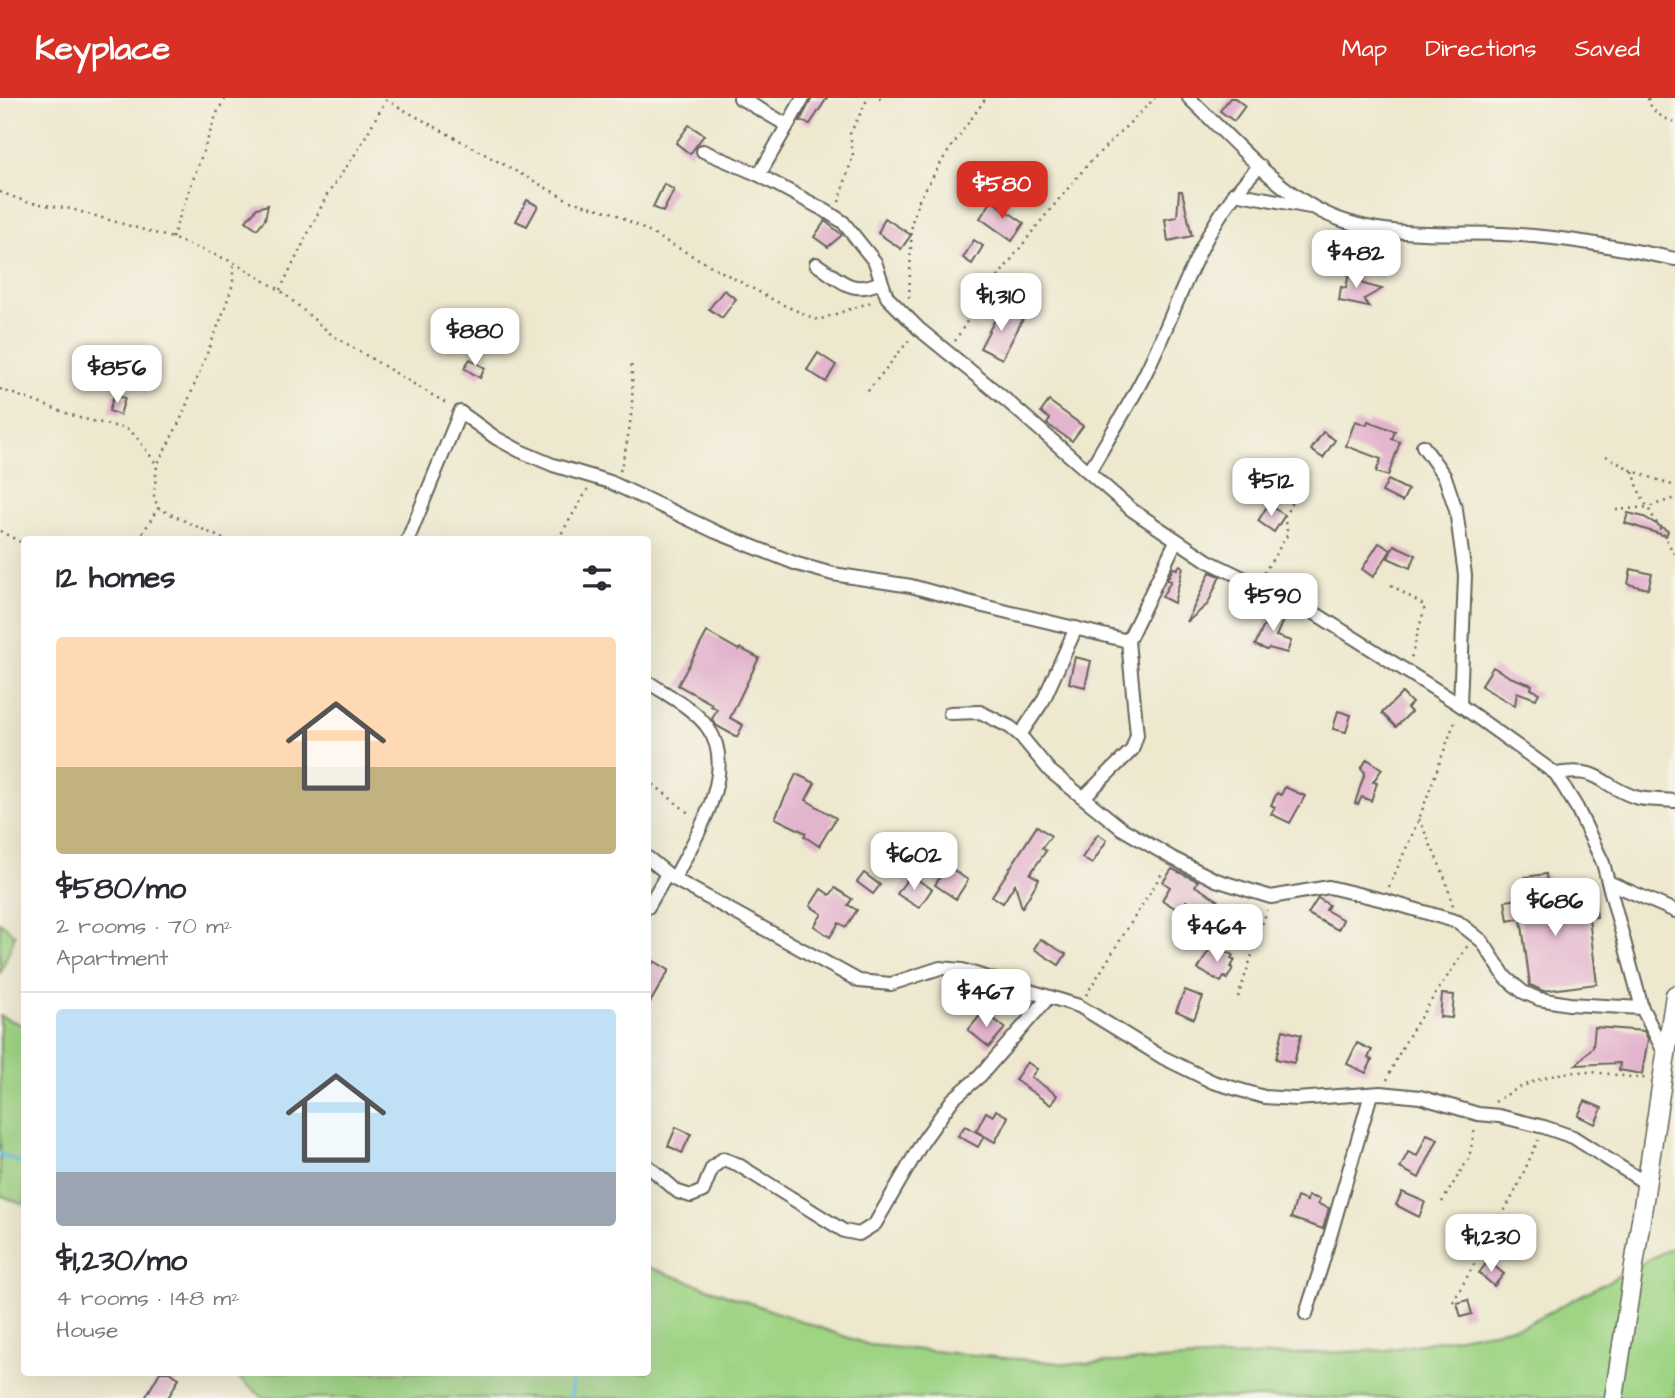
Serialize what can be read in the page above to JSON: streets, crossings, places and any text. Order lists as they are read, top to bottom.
{
  "page": {
    "header": "Keyplace",
    "nav": ["Map", "Directions", "Saved"],
    "price": [
      "$580",
      "$482",
      "$1,310",
      "$880",
      "$856",
      "$512",
      "$590",
      "$602",
      "$686",
      "$464",
      "$467",
      "$1,230"
    ],
    "heading": "12 homes",
    "list": [
      {
        "name": "$580/mo",
        "note": "2 rooms · 70 m² · Apartment"
      },
      {
        "name": "$1,230/mo",
        "note": "4 rooms · 148 m² · House"
      }
    ]
  }
}
